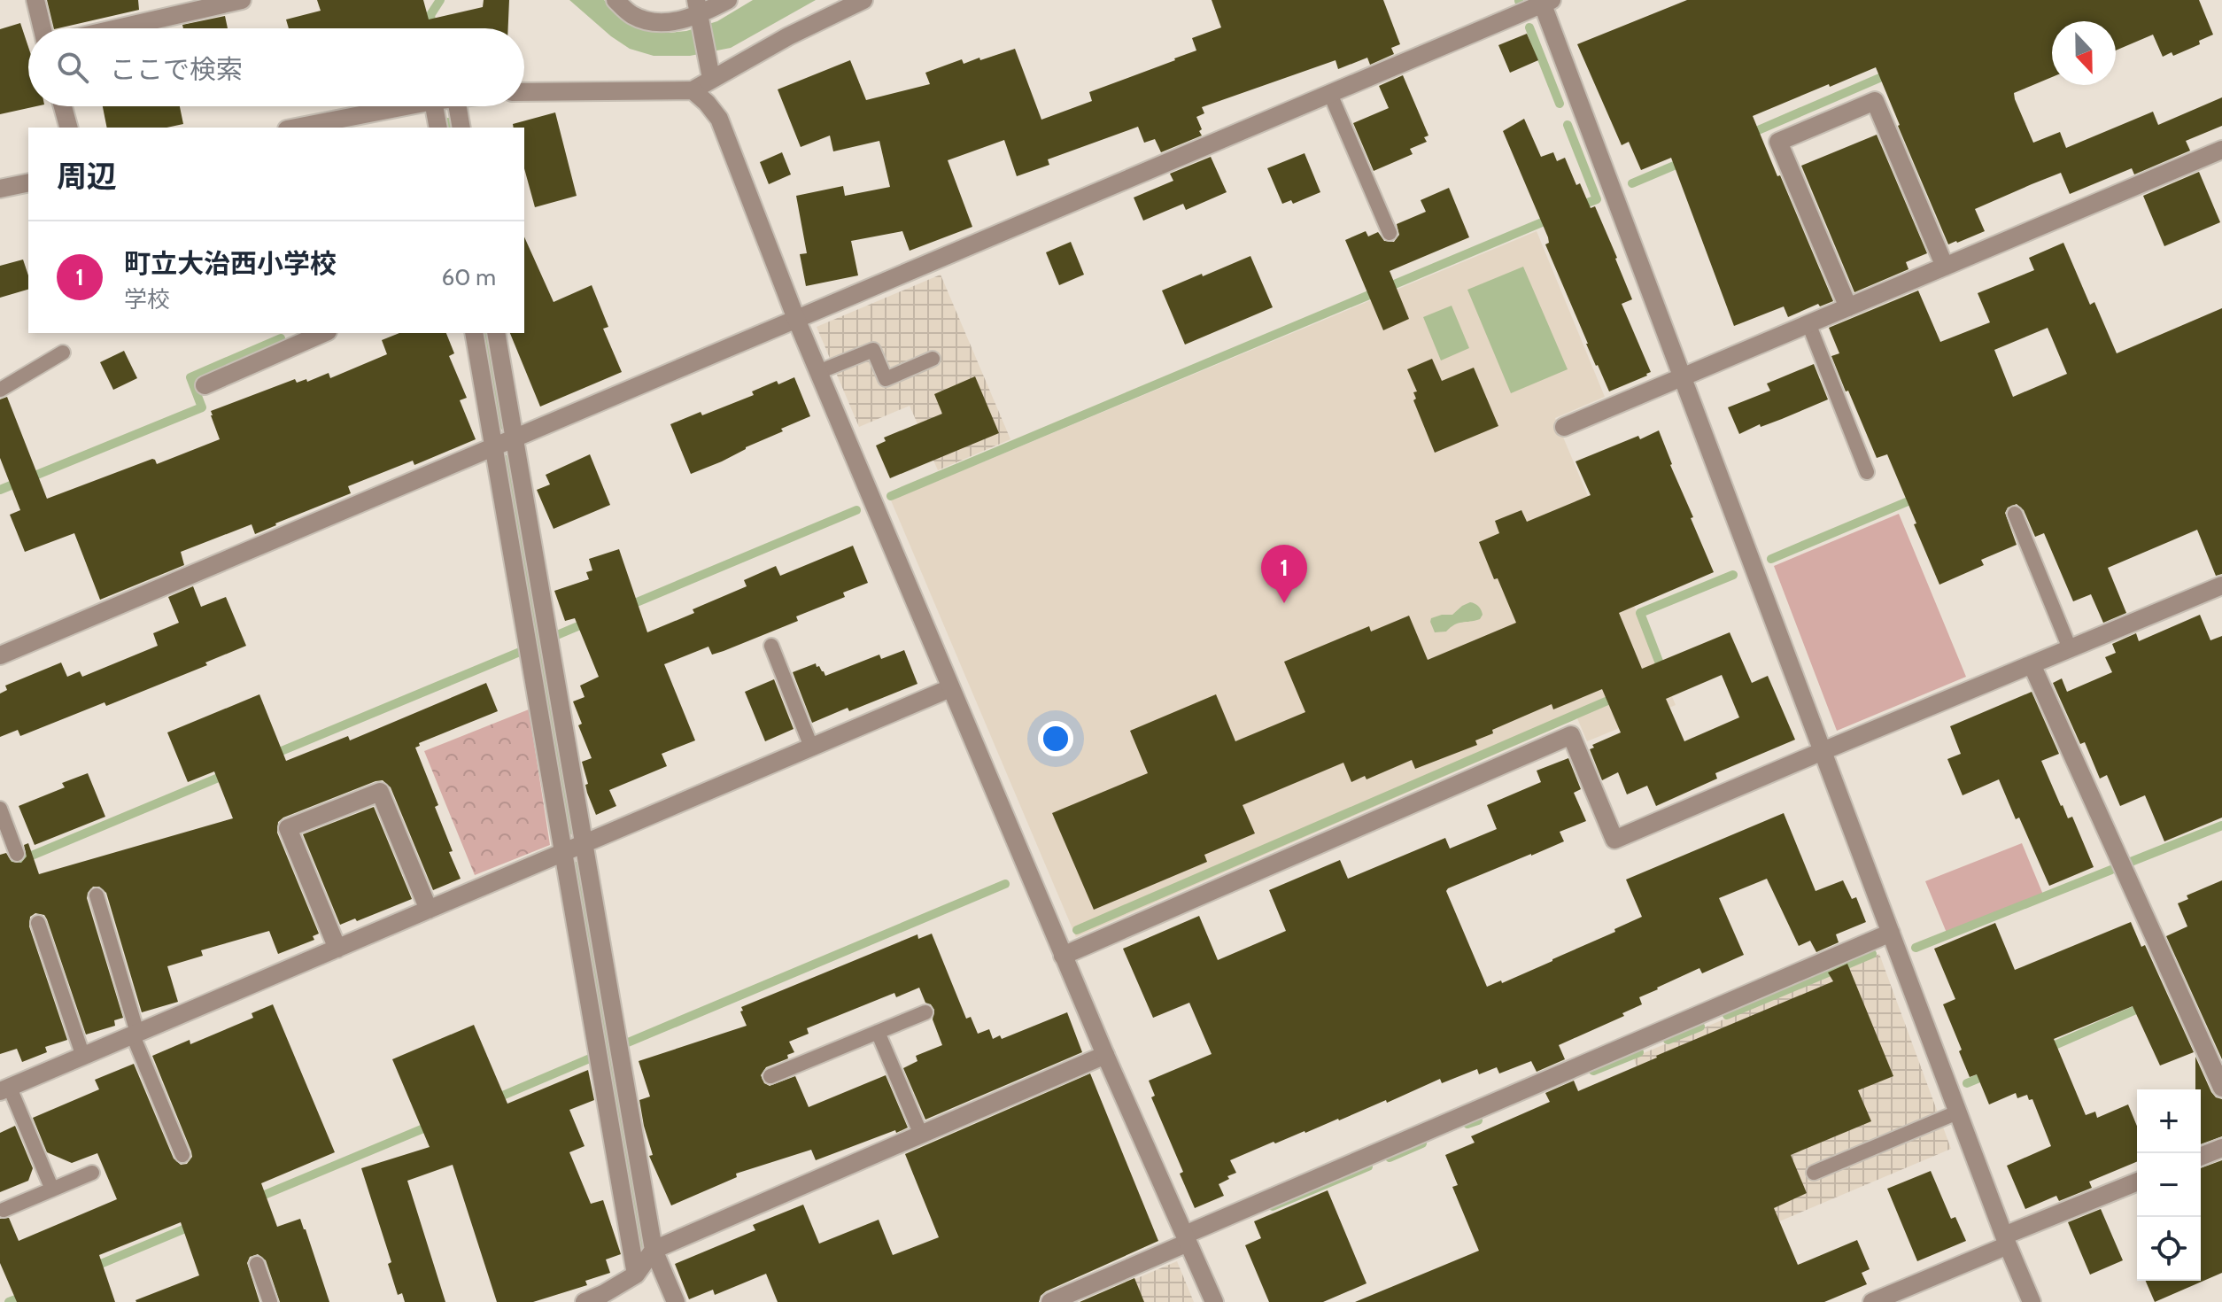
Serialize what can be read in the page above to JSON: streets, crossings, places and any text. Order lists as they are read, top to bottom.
{
  "north": "bottom",
  "page": {
    "search": "ここで検索",
    "heading": "周辺",
    "list": [
      {
        "mark": "1",
        "name": "町立大治西小学校",
        "note": "学校",
        "value": "60 m"
      }
    ],
    "pins": "1",
    "map_buttons": ["+", "−"]
  }
}
